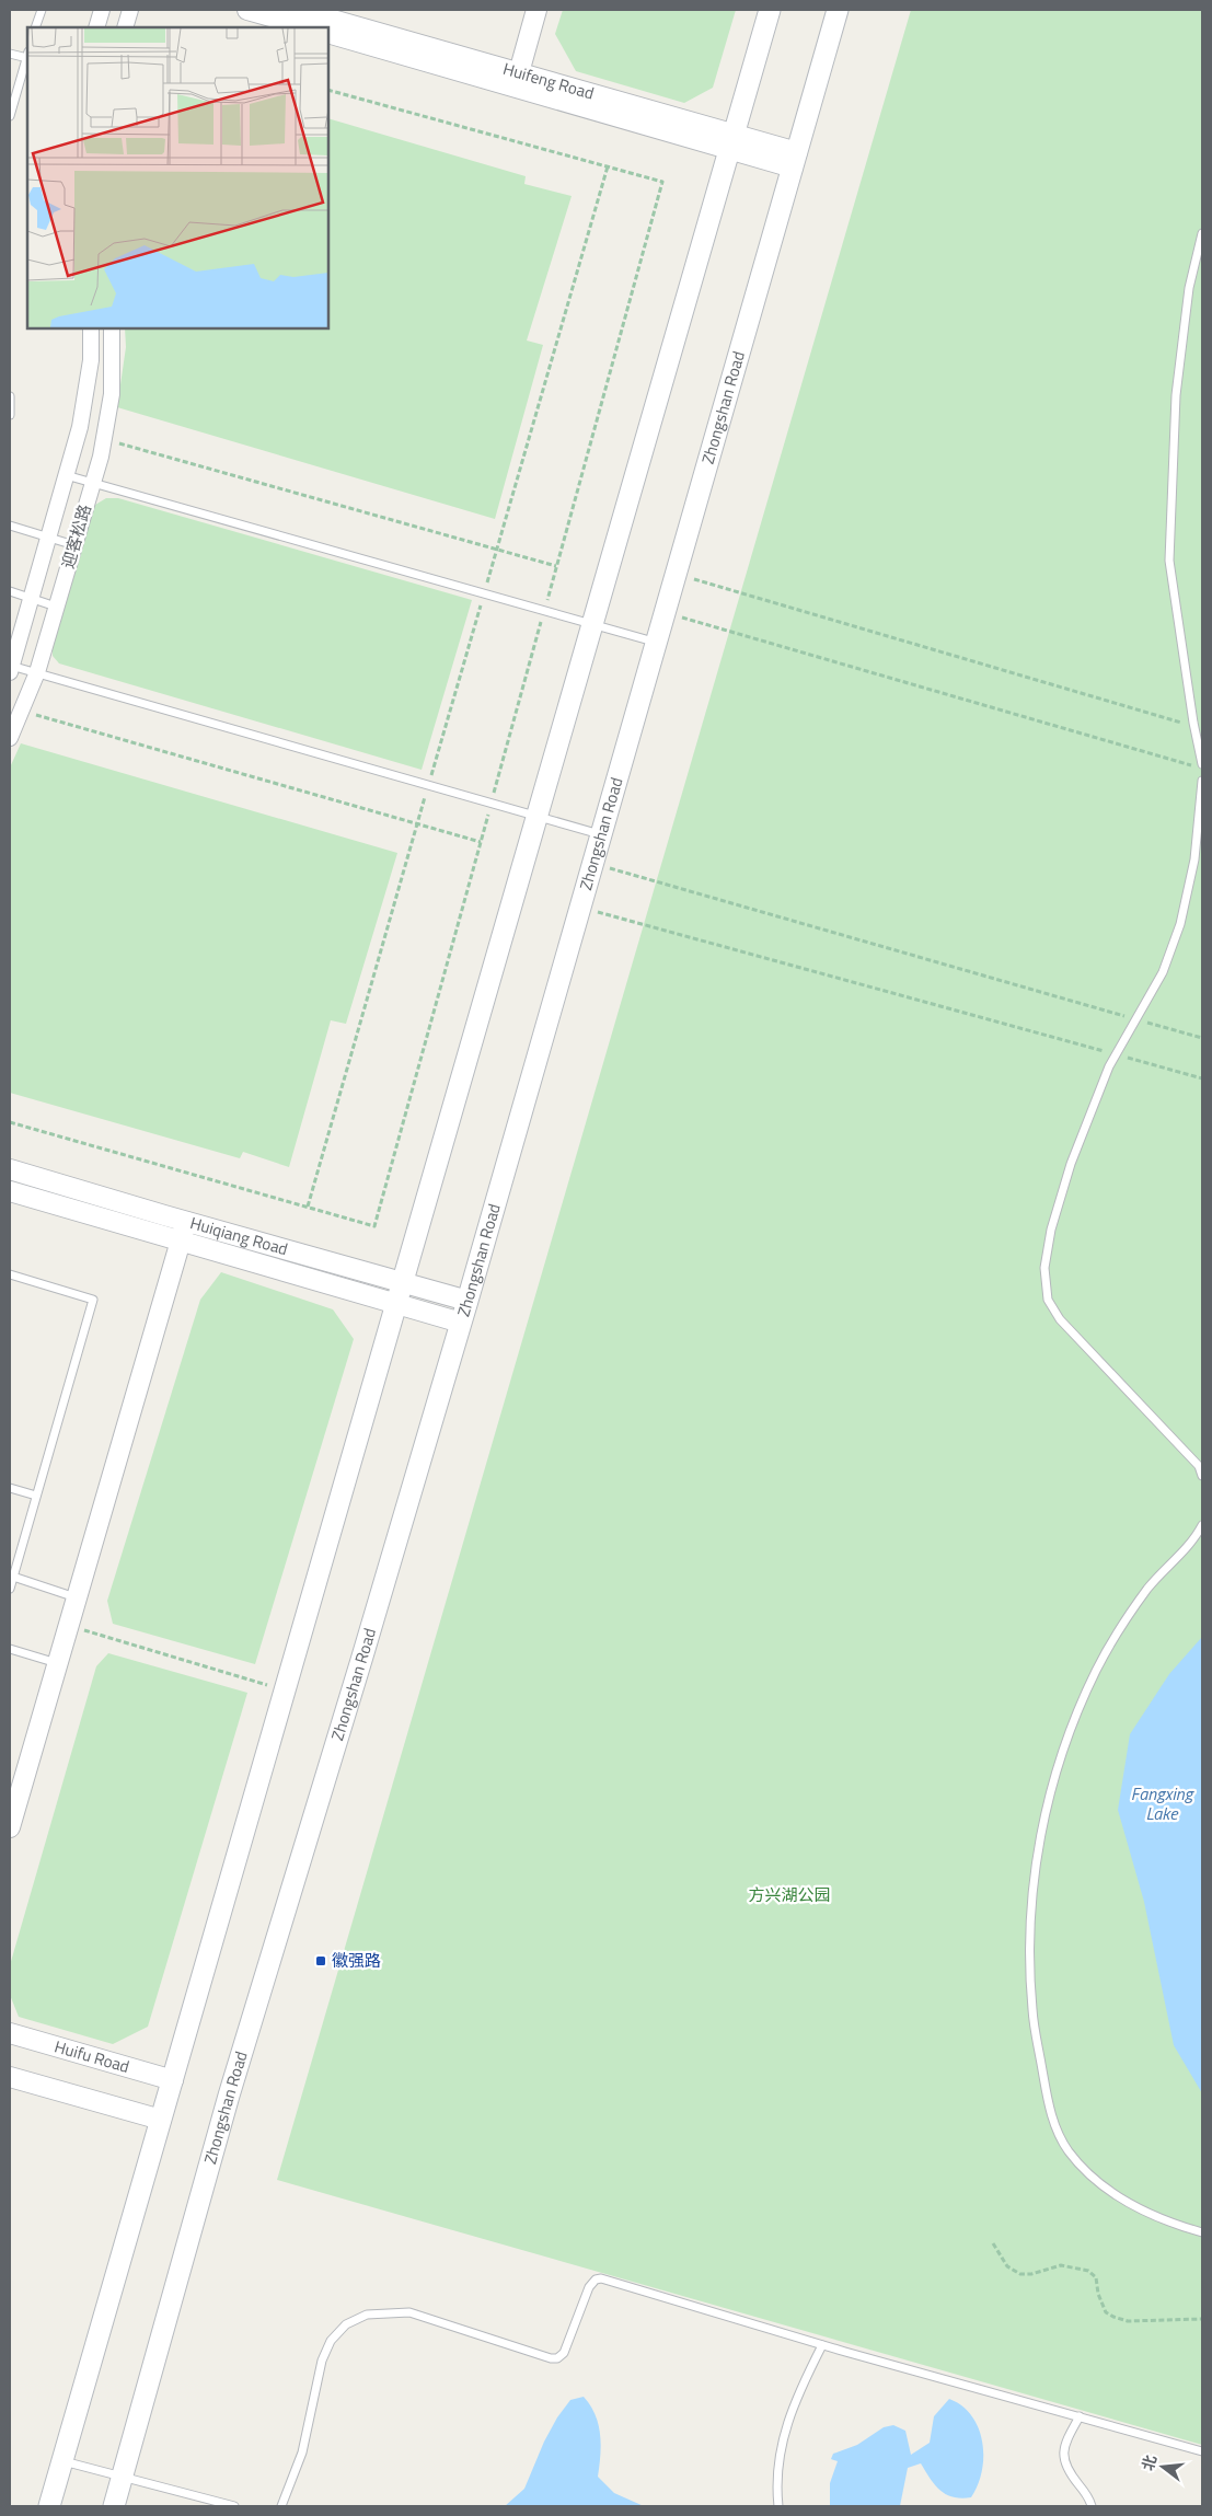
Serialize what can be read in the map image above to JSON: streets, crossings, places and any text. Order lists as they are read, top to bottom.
{
  "streets": {
    "main road": ["Zhongshan Road"],
    "street": [
      "Huifeng Road",
      "迎客松路",
      "Huiqiang Road",
      "Huifu Road"
    ]
  },
  "crossings": [
    ["Huifeng Road", "Zhongshan Road"],
    ["Zhongshan Road", "Huiqiang Road"]
  ],
  "water": ["Fangxing Lake"],
  "parks": ["方兴湖公园"],
  "places": {
    "transit": ["徽强路"]
  },
  "north": "left"
}
